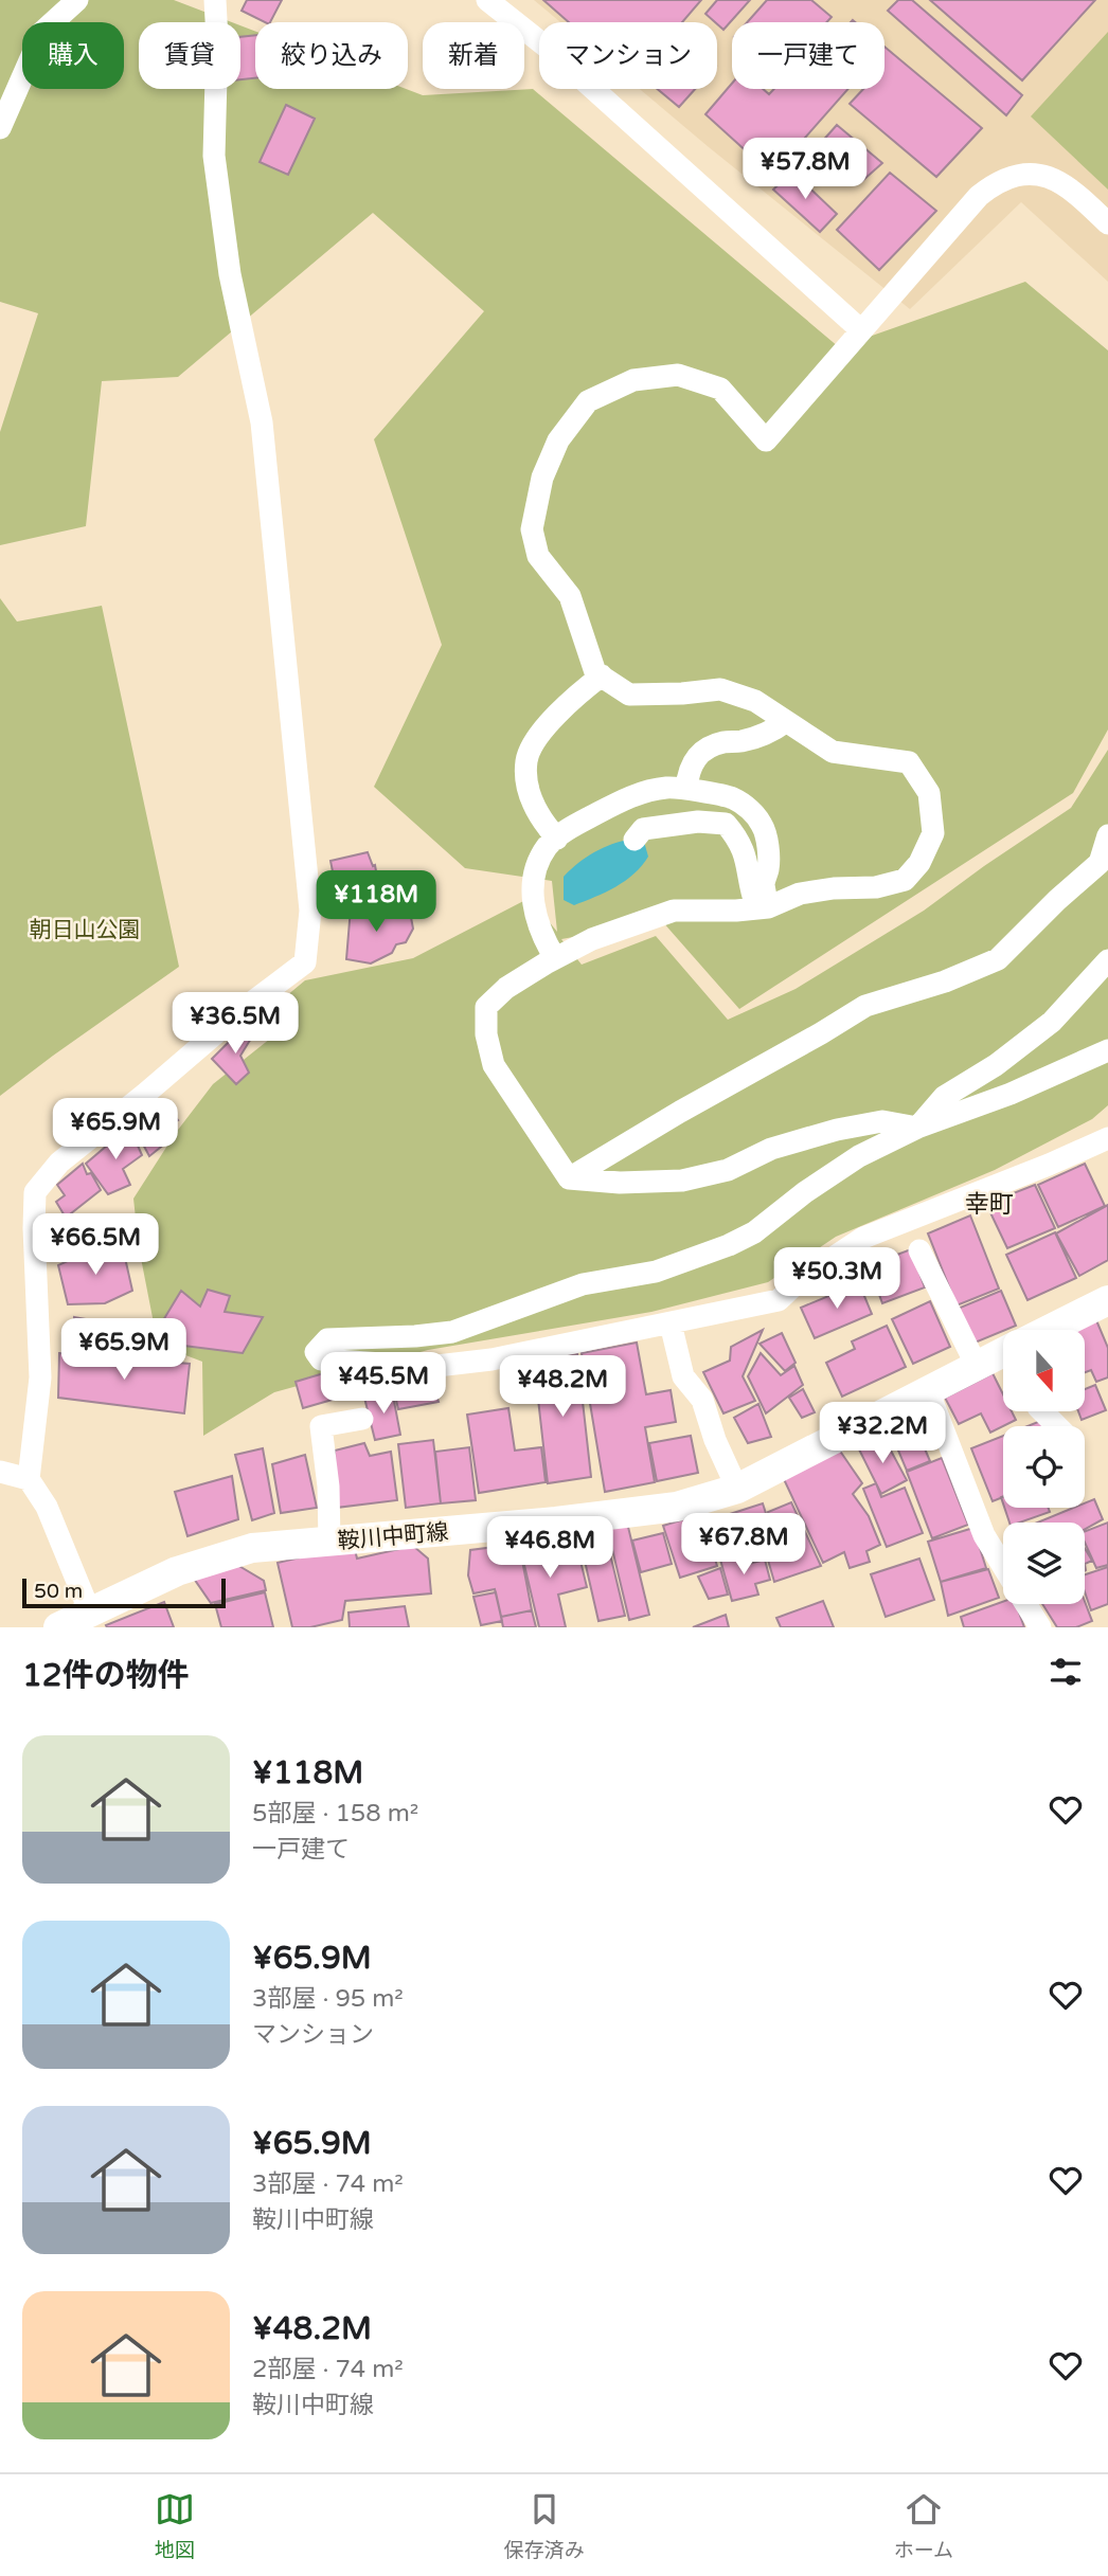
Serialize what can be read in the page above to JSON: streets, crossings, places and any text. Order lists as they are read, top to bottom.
{
  "streets": {
    "main road": ["鞍川中町線"]
  },
  "districts": ["幸町"],
  "parks": ["朝日山公園"],
  "scale_bar": "50 m",
  "north": "bottom",
  "page": {
    "chip": [
      "購入",
      "賃貸",
      "絞り込み",
      "新着",
      "マンション",
      "一戸建て"
    ],
    "price": [
      "¥57.8M",
      "¥118M",
      "¥36.5M",
      "¥65.9M",
      "¥66.5M",
      "¥50.3M",
      "¥65.9M",
      "¥45.5M",
      "¥48.2M",
      "¥32.2M",
      "¥67.8M",
      "¥46.8M"
    ],
    "scale": "50 m",
    "heading": "12件の物件",
    "list": [
      {
        "name": "¥118M",
        "note": "5部屋 · 158 m² · 一戸建て"
      },
      {
        "name": "¥65.9M",
        "note": "3部屋 · 95 m² · マンション"
      },
      {
        "name": "¥65.9M",
        "note": "3部屋 · 74 m² · 鞍川中町線"
      },
      {
        "name": "¥48.2M",
        "note": "2部屋 · 74 m² · 鞍川中町線"
      }
    ],
    "tabs": ["地図", "保存済み", "ホーム"]
  }
}
